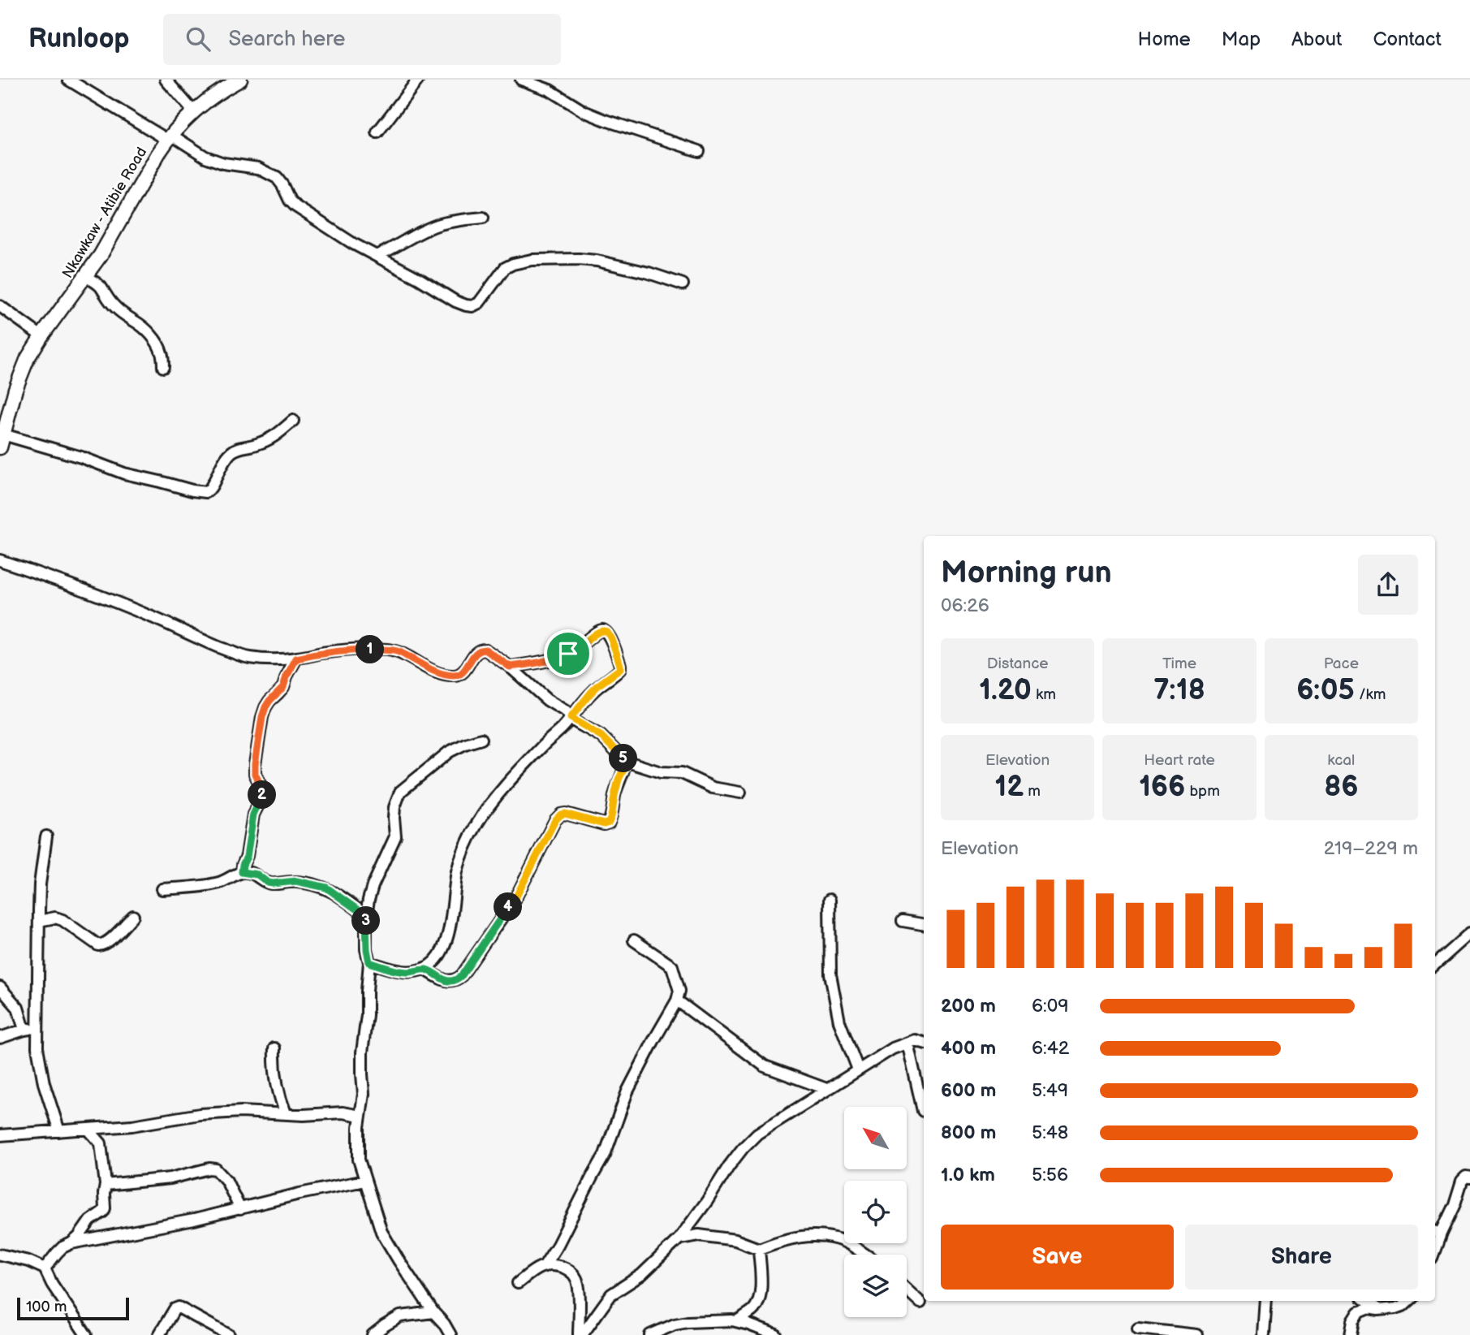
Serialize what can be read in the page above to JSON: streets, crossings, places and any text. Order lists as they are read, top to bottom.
{
  "streets": {
    "main road": ["Nkawkaw - Atibie Road"]
  },
  "scale_bar": "100 m",
  "north": "top left",
  "page": {
    "header": "Runloop",
    "search": "Search here",
    "nav": [
      "Home",
      "Map",
      "About",
      "Contact"
    ],
    "heading": ["Morning run", "06:26"],
    "stats": [
      ["Distance", "1.20 km"],
      ["Time", "7:18"],
      ["Pace", "6:05 /km"],
      ["Elevation", "12 m"],
      ["Heart rate", "166 bpm"],
      ["kcal", "86"]
    ],
    "pins": [
      "1",
      "5",
      "2",
      "4",
      "3"
    ],
    "chart": ["Elevation", "219–229 m"],
    "list": [
      {
        "name": "200 m",
        "note": "6:09"
      },
      {
        "name": "400 m",
        "note": "6:42"
      },
      {
        "name": "600 m",
        "note": "5:49"
      },
      {
        "name": "800 m",
        "note": "5:48"
      },
      {
        "name": "1.0 km",
        "note": "5:56"
      }
    ],
    "buttons": ["Save", "Share"],
    "scale": "100 m"
  }
}
